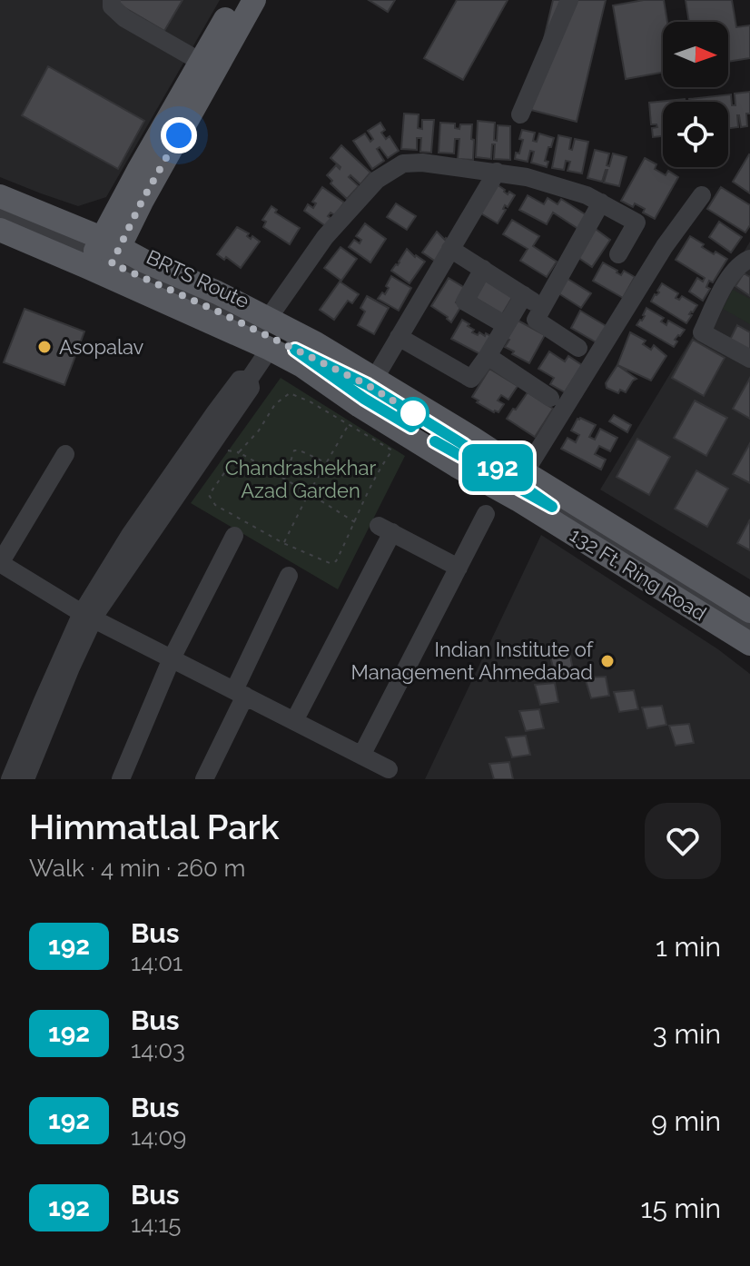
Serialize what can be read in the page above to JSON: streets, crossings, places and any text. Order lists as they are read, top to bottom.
{
  "streets": {
    "main road": ["132 Ft. Ring Road"],
    "street": ["BRTS Route"]
  },
  "crossings": [
    ["BRTS Route", "132 Ft. Ring Road"]
  ],
  "parks": ["Chandrashekhar Azad Garden"],
  "places": ["Asopalav", "Indian Institute of Management Ahmedabad"],
  "lines": ["bus line 192"],
  "north": "right",
  "page": {
    "on_map": "192",
    "heading": ["Himmatlal Park", "Walk · 4 min · 260 m"],
    "list": [
      {
        "mark": "192",
        "name": "Bus",
        "note": "14:01",
        "value": "1 min"
      },
      {
        "mark": "192",
        "name": "Bus",
        "note": "14:03",
        "value": "3 min"
      },
      {
        "mark": "192",
        "name": "Bus",
        "note": "14:09",
        "value": "9 min"
      },
      {
        "mark": "192",
        "name": "Bus",
        "note": "14:15",
        "value": "15 min"
      }
    ]
  }
}
